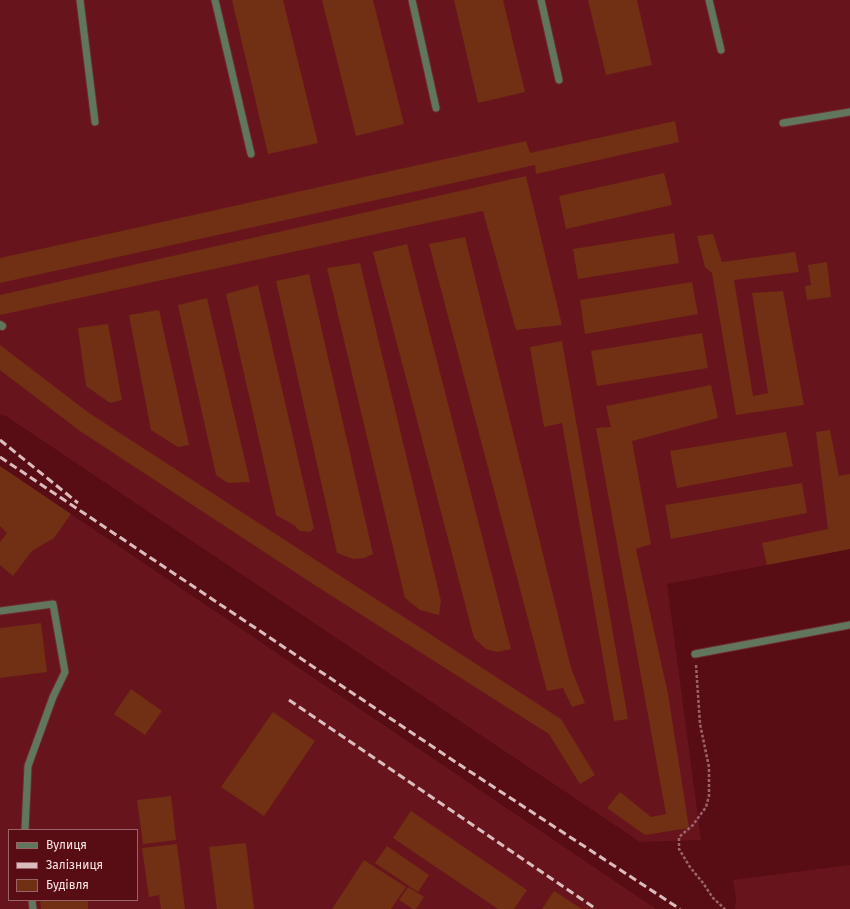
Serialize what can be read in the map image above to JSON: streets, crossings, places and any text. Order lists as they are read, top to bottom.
{
  "legend": ["Вулиця", "Залізниця", "Будівля"]
}
